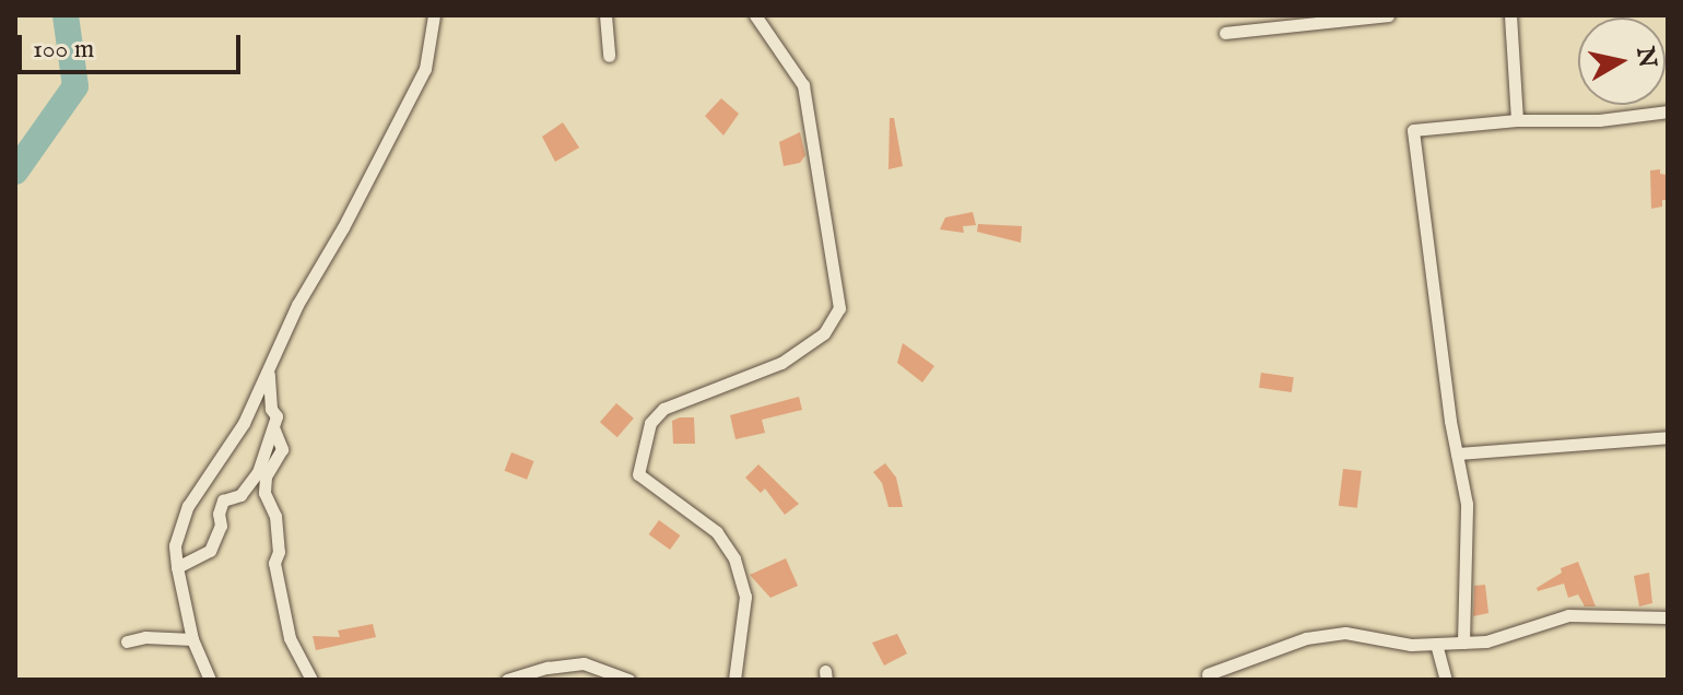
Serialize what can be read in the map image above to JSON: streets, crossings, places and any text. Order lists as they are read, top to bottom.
{
  "scale_bar": "100 m",
  "north": "right"
}
